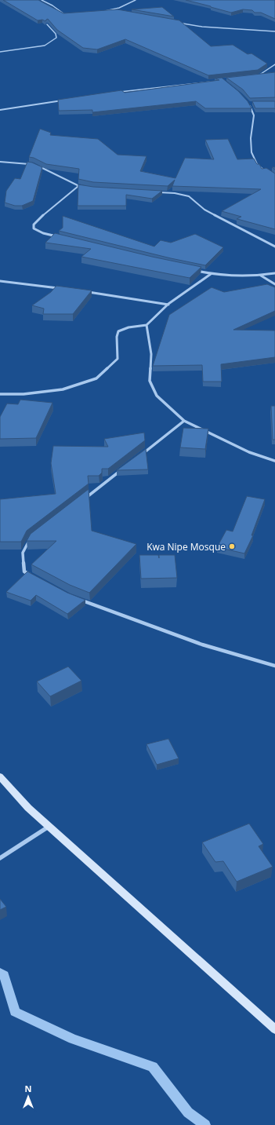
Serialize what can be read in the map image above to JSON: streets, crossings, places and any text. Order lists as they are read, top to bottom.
{
  "places": ["Kwa Nipe Mosque"],
  "north": "top"
}
